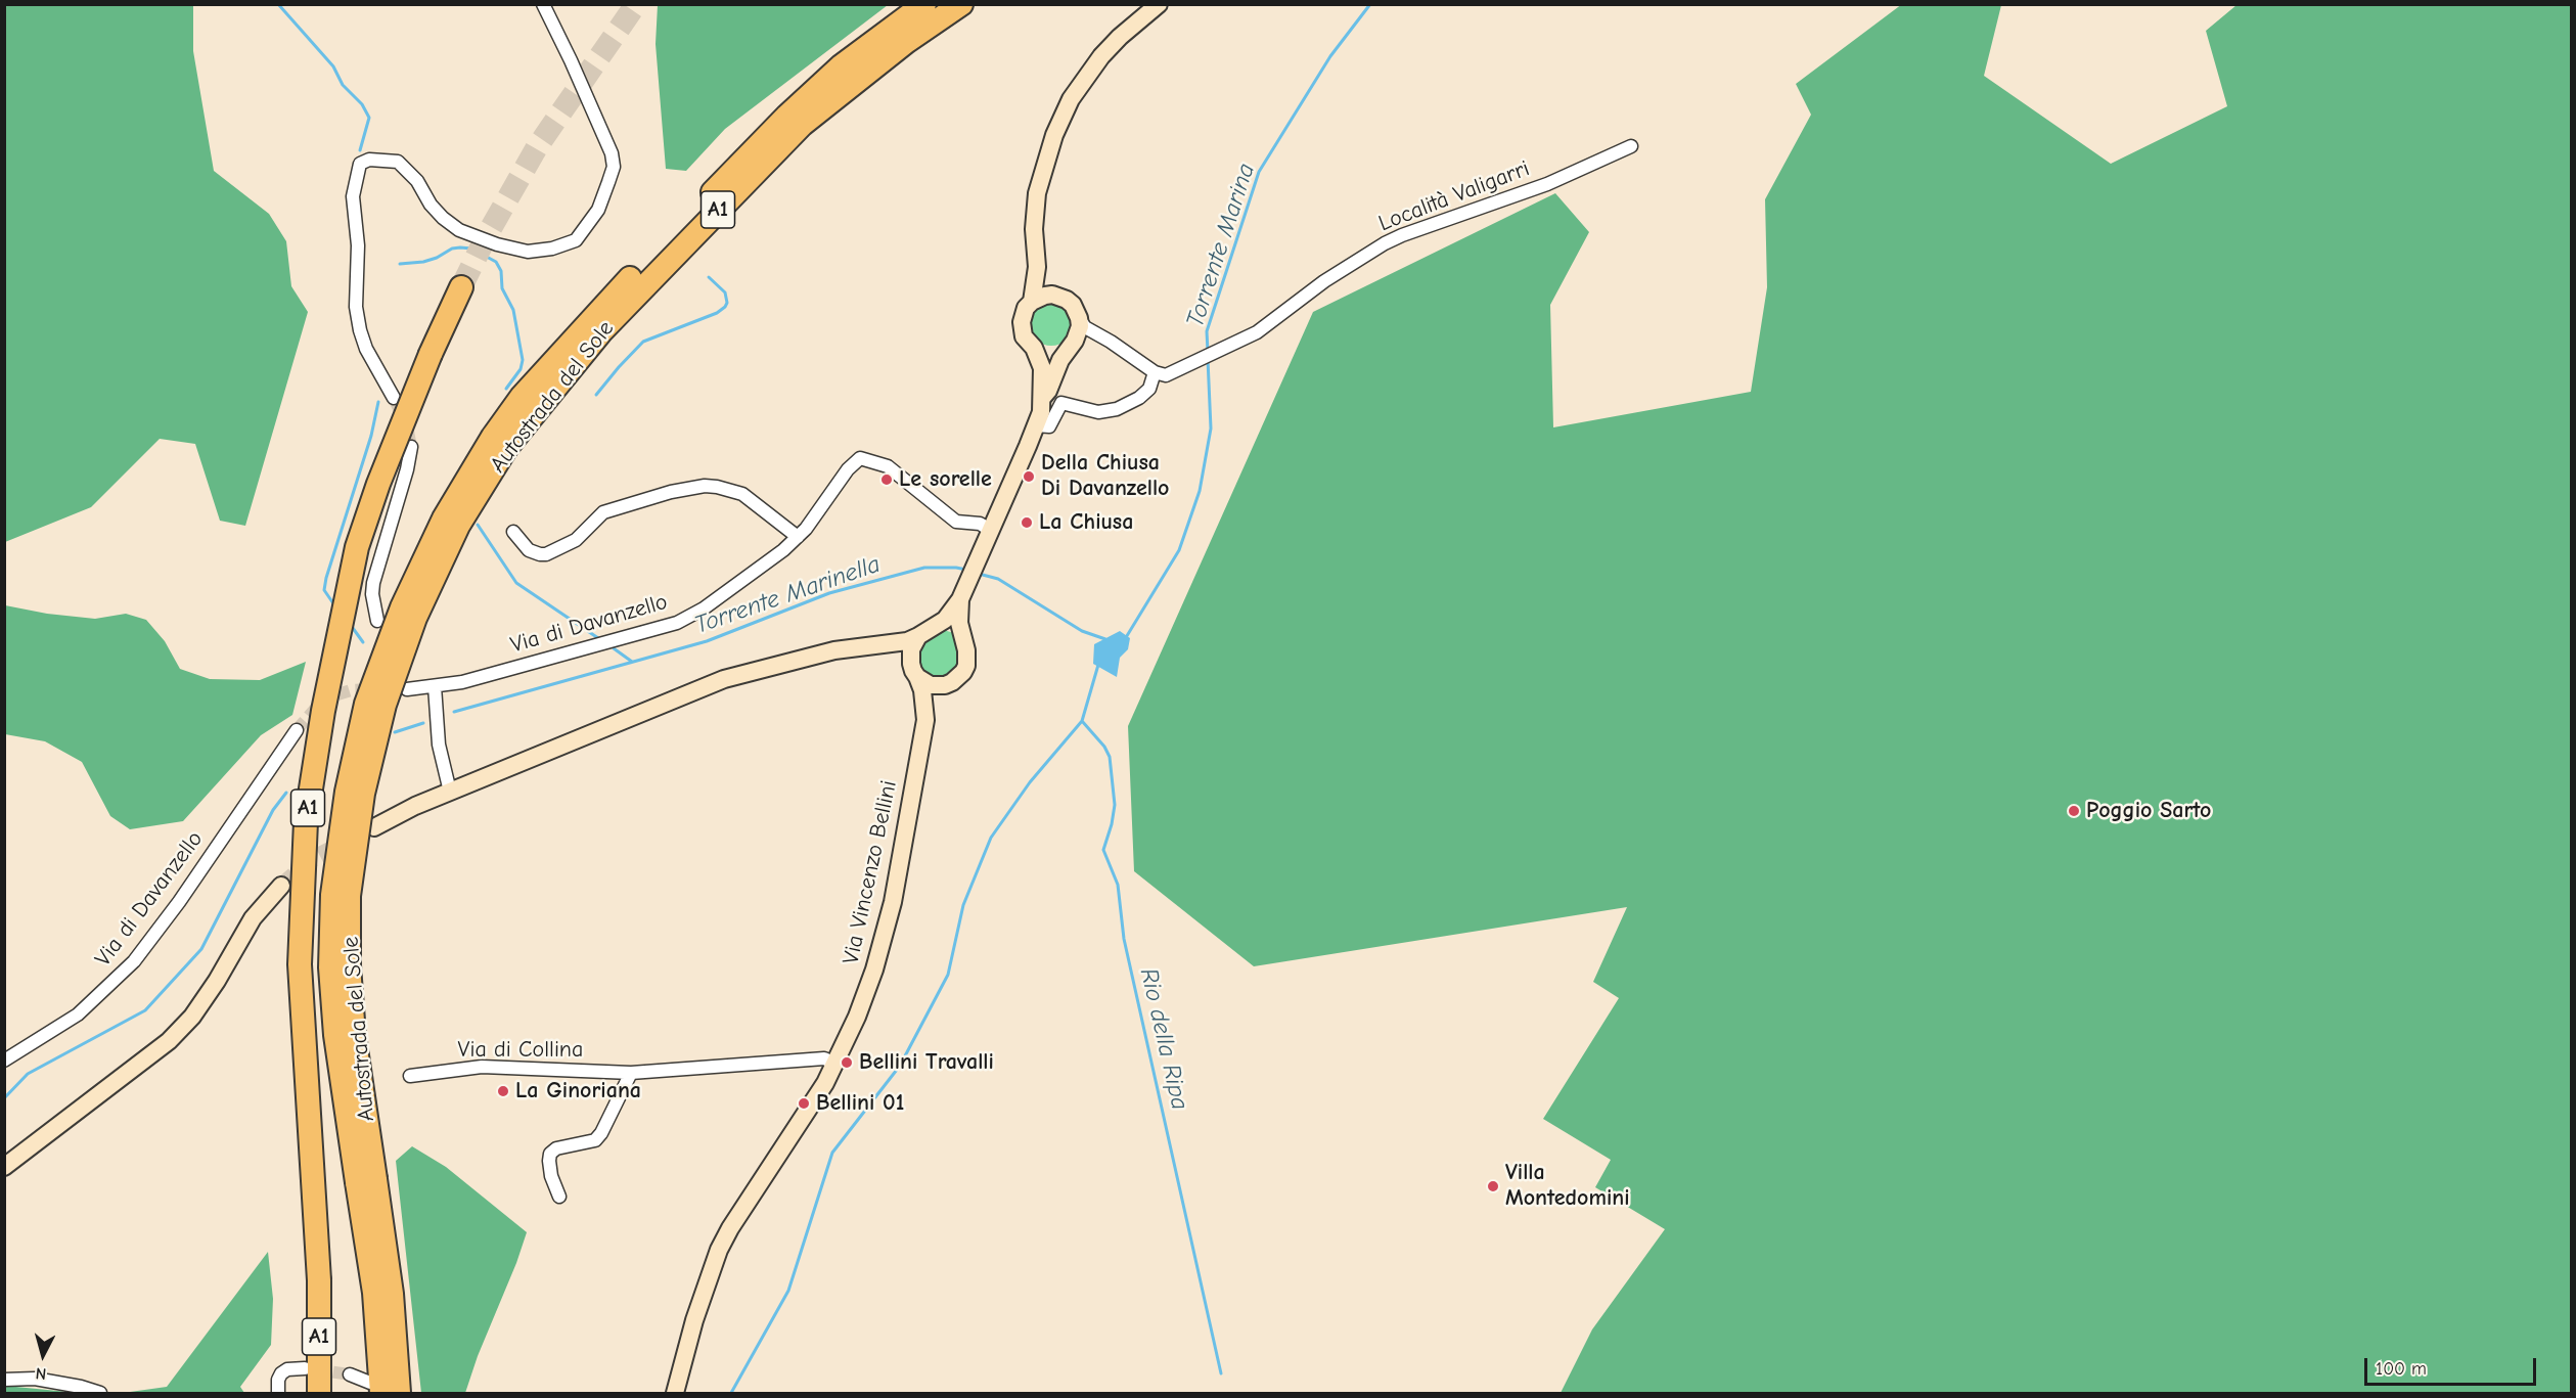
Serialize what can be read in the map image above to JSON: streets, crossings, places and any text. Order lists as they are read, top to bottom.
{
  "streets": {
    "highway": ["A1", "Autostrada del Sole"],
    "main road": ["Via Vincenzo Bellini"],
    "street": ["Località Valigarri", "Via di Davanzello", "Via di Collina"]
  },
  "crossings": [
    ["Via Vincenzo Bellini", "Via di Collina"]
  ],
  "water": ["Torrente Marina", "Torrente Marinella", "Rio della Ripa"],
  "places": [
    "Della Chiusa Di Davanzello",
    "Le sorelle",
    "La Chiusa",
    "Poggio Sarto",
    "Bellini Travalli",
    "La Ginoriana",
    "Bellini 01",
    "Villa Montedomini"
  ],
  "scale_bar": "100 m",
  "north": "bottom"
}
